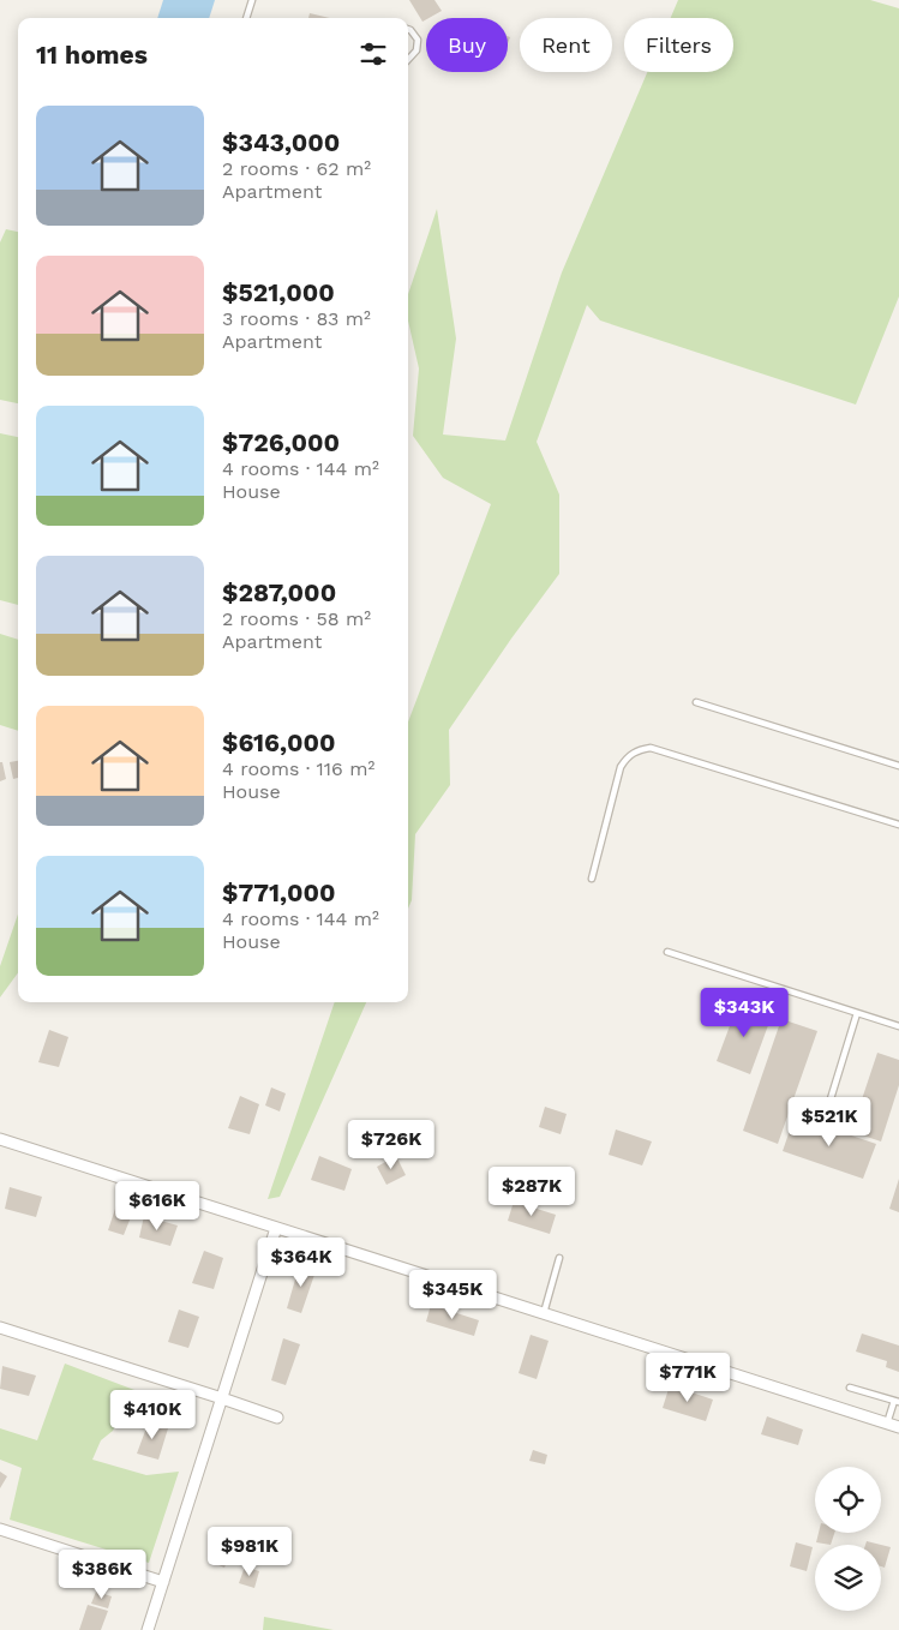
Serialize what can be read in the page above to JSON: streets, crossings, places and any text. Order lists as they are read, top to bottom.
{
  "page": {
    "chip": ["Buy", "Rent", "Filters"],
    "heading": "11 homes",
    "list": [
      {
        "name": "$343,000",
        "note": "2 rooms · 62 m² · Apartment"
      },
      {
        "name": "$521,000",
        "note": "3 rooms · 83 m² · Apartment"
      },
      {
        "name": "$726,000",
        "note": "4 rooms · 144 m² · House"
      },
      {
        "name": "$287,000",
        "note": "2 rooms · 58 m² · Apartment"
      },
      {
        "name": "$616,000",
        "note": "4 rooms · 116 m² · House"
      },
      {
        "name": "$771,000",
        "note": "4 rooms · 144 m² · House"
      }
    ],
    "price": [
      "$343K",
      "$521K",
      "$726K",
      "$287K",
      "$616K",
      "$364K",
      "$345K",
      "$771K",
      "$410K",
      "$981K",
      "$386K"
    ]
  }
}
